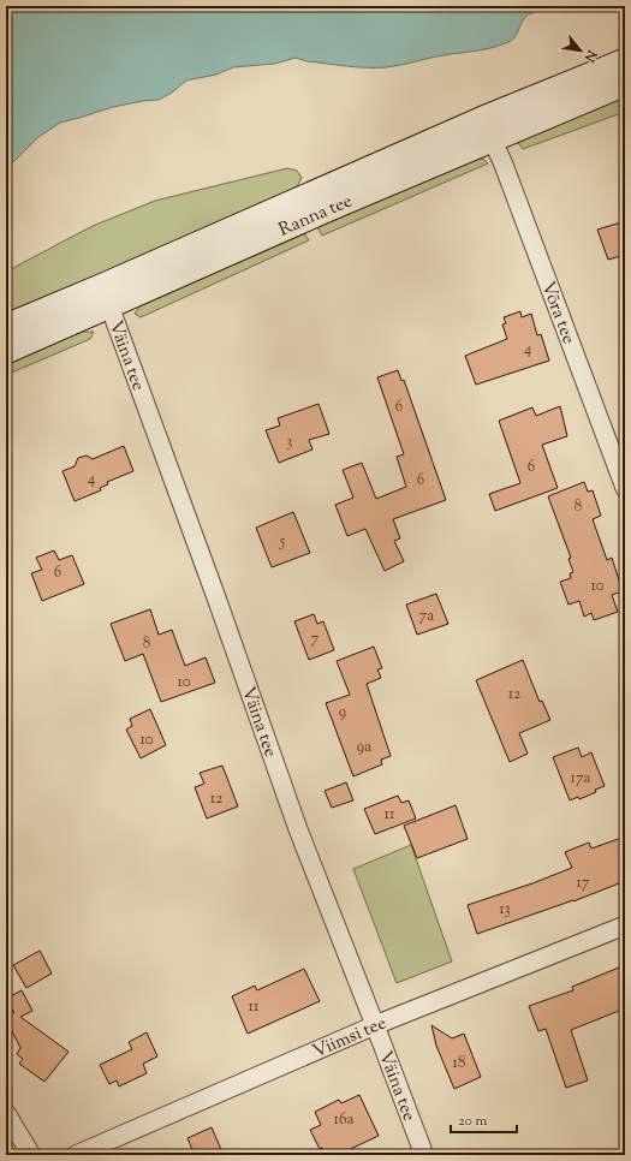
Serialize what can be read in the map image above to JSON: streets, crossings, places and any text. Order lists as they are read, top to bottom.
{
  "streets": {
    "main road": ["Ranna tee"],
    "street": ["Võra tee", "Väina tee", "Viimsi tee"]
  },
  "crossings": [
    ["Ranna tee", "Võra tee"],
    ["Ranna tee", "Väina tee"],
    ["Väina tee", "Viimsi tee"]
  ],
  "house_numbers": [
    "4",
    "6",
    "3",
    "6",
    "4",
    "6",
    "8",
    "5",
    "6",
    "10",
    "7a",
    "7",
    "8",
    "10",
    "12",
    "9",
    "10",
    "9a",
    "17a",
    "12",
    "11",
    "17",
    "13",
    "11",
    "18",
    "16a"
  ],
  "scale_bar": "20 m",
  "north": "bottom right"
}
